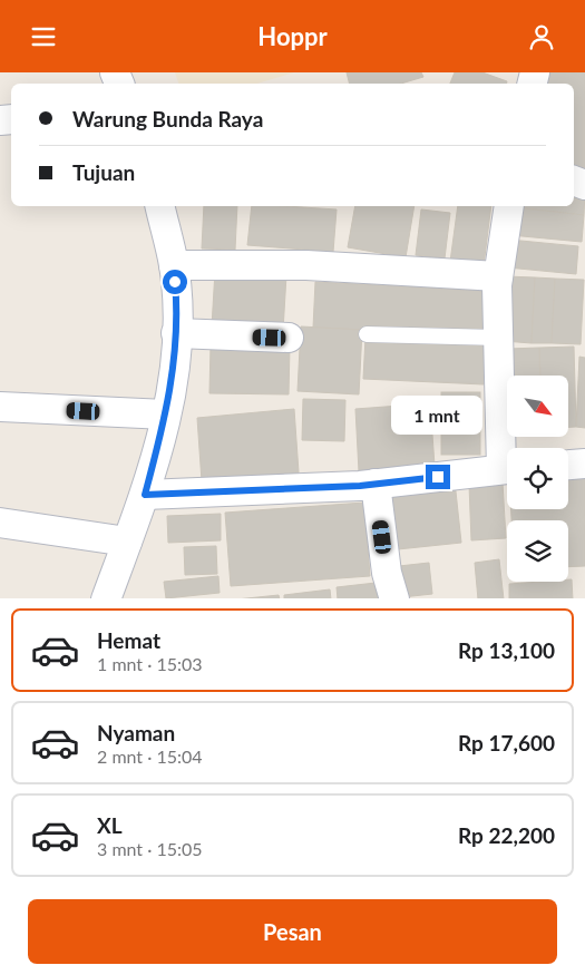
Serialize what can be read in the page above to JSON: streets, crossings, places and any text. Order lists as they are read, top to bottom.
{
  "north": "bottom right",
  "page": {
    "header": "Hoppr",
    "banner": ["Warung Bunda Raya", "Tujuan"],
    "bubble": "1 mnt",
    "list": [
      {
        "name": "Hemat",
        "note": "1 mnt · 15:03",
        "value": "Rp 13,100"
      },
      {
        "name": "Nyaman",
        "note": "2 mnt · 15:04",
        "value": "Rp 17,600"
      },
      {
        "name": "XL",
        "note": "3 mnt · 15:05",
        "value": "Rp 22,200"
      }
    ],
    "buttons": "Pesan"
  }
}
